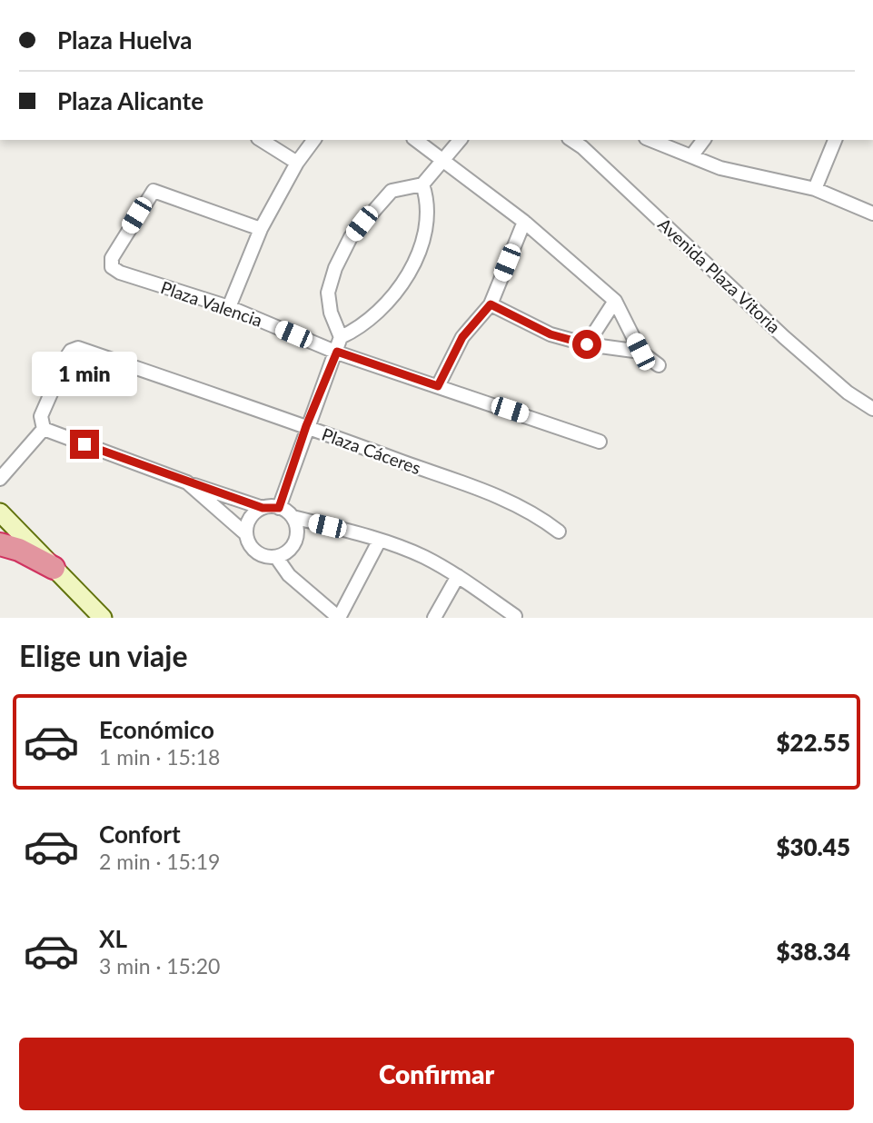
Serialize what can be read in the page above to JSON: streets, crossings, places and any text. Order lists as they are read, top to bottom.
{
  "streets": {
    "street": ["Avenida Plaza Vitoria", "Plaza Valencia", "Plaza Cáceres"]
  },
  "page": {
    "banner": ["Plaza Huelva", "Plaza Alicante"],
    "bubble": "1 min",
    "heading": "Elige un viaje",
    "list": [
      {
        "name": "Económico",
        "note": "1 min · 15:18",
        "value": "$22.55"
      },
      {
        "name": "Confort",
        "note": "2 min · 15:19",
        "value": "$30.45"
      },
      {
        "name": "XL",
        "note": "3 min · 15:20",
        "value": "$38.34"
      }
    ],
    "buttons": "Confirmar"
  }
}
